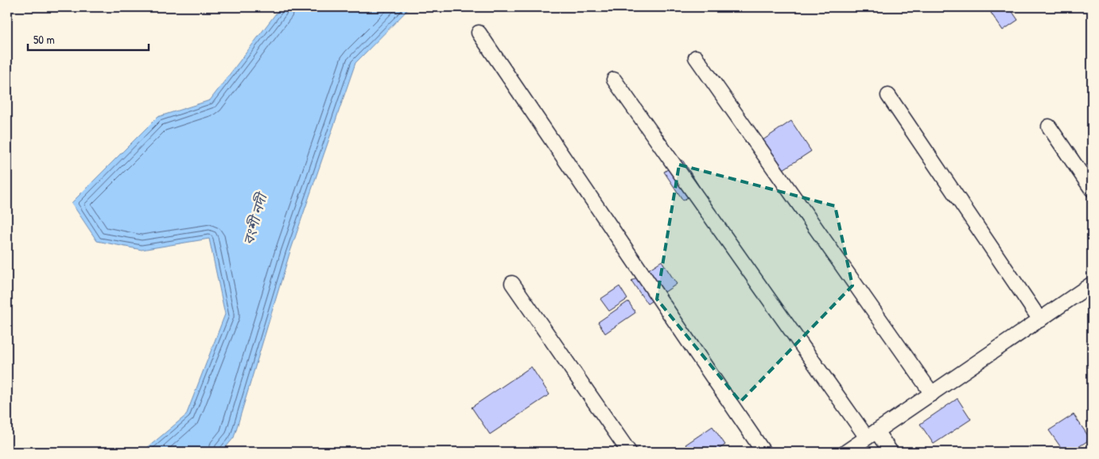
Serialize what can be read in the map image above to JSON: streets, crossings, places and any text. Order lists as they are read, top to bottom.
{
  "water": ["বংশী নদী"],
  "scale_bar": "50 m"
}
